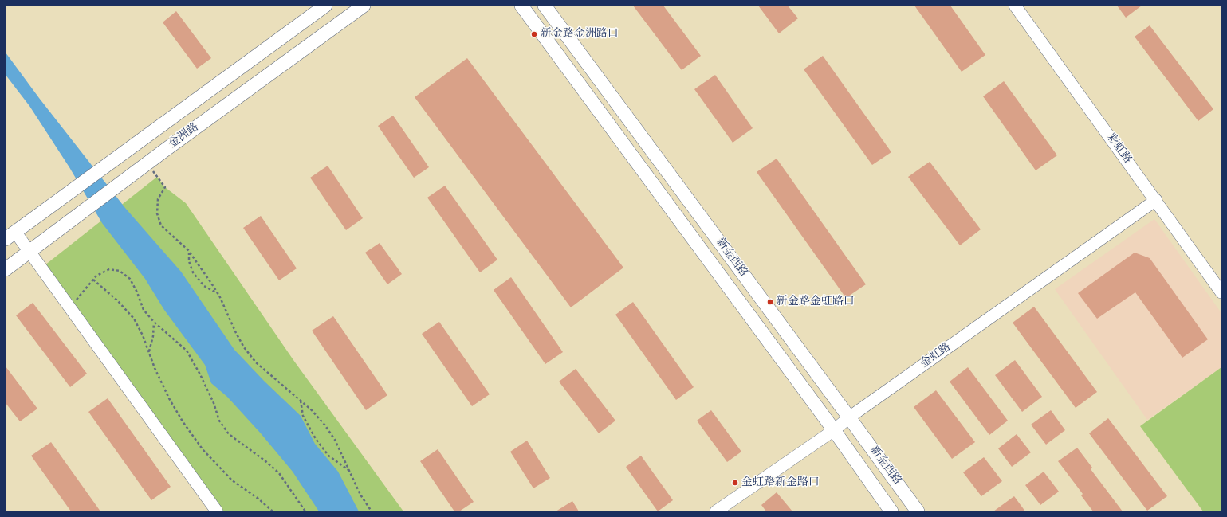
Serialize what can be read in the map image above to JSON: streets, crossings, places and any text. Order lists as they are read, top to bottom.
{
  "streets": {
    "main road": ["金洲路", "新金西路"],
    "street": ["彩虹路", "金虹路"]
  },
  "crossings": [
    ["彩虹路", "金虹路"],
    ["新金西路", "金虹路"]
  ],
  "places": ["新金路金洲路口", "新金路金虹路口", "金虹路新金路口"]
}
